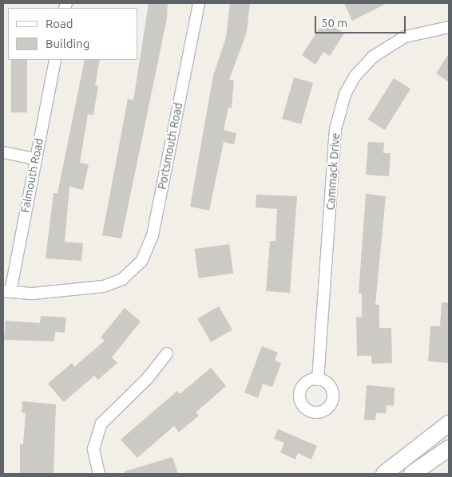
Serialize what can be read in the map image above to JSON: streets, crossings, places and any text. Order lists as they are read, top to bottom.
{
  "streets": {
    "street": ["Portsmouth Road", "Cammack Drive", "Falmouth Road"]
  },
  "crossings": [
    ["Portsmouth Road", "Falmouth Road"]
  ],
  "legend": ["Road", "Building"],
  "scale_bar": "50 m"
}
